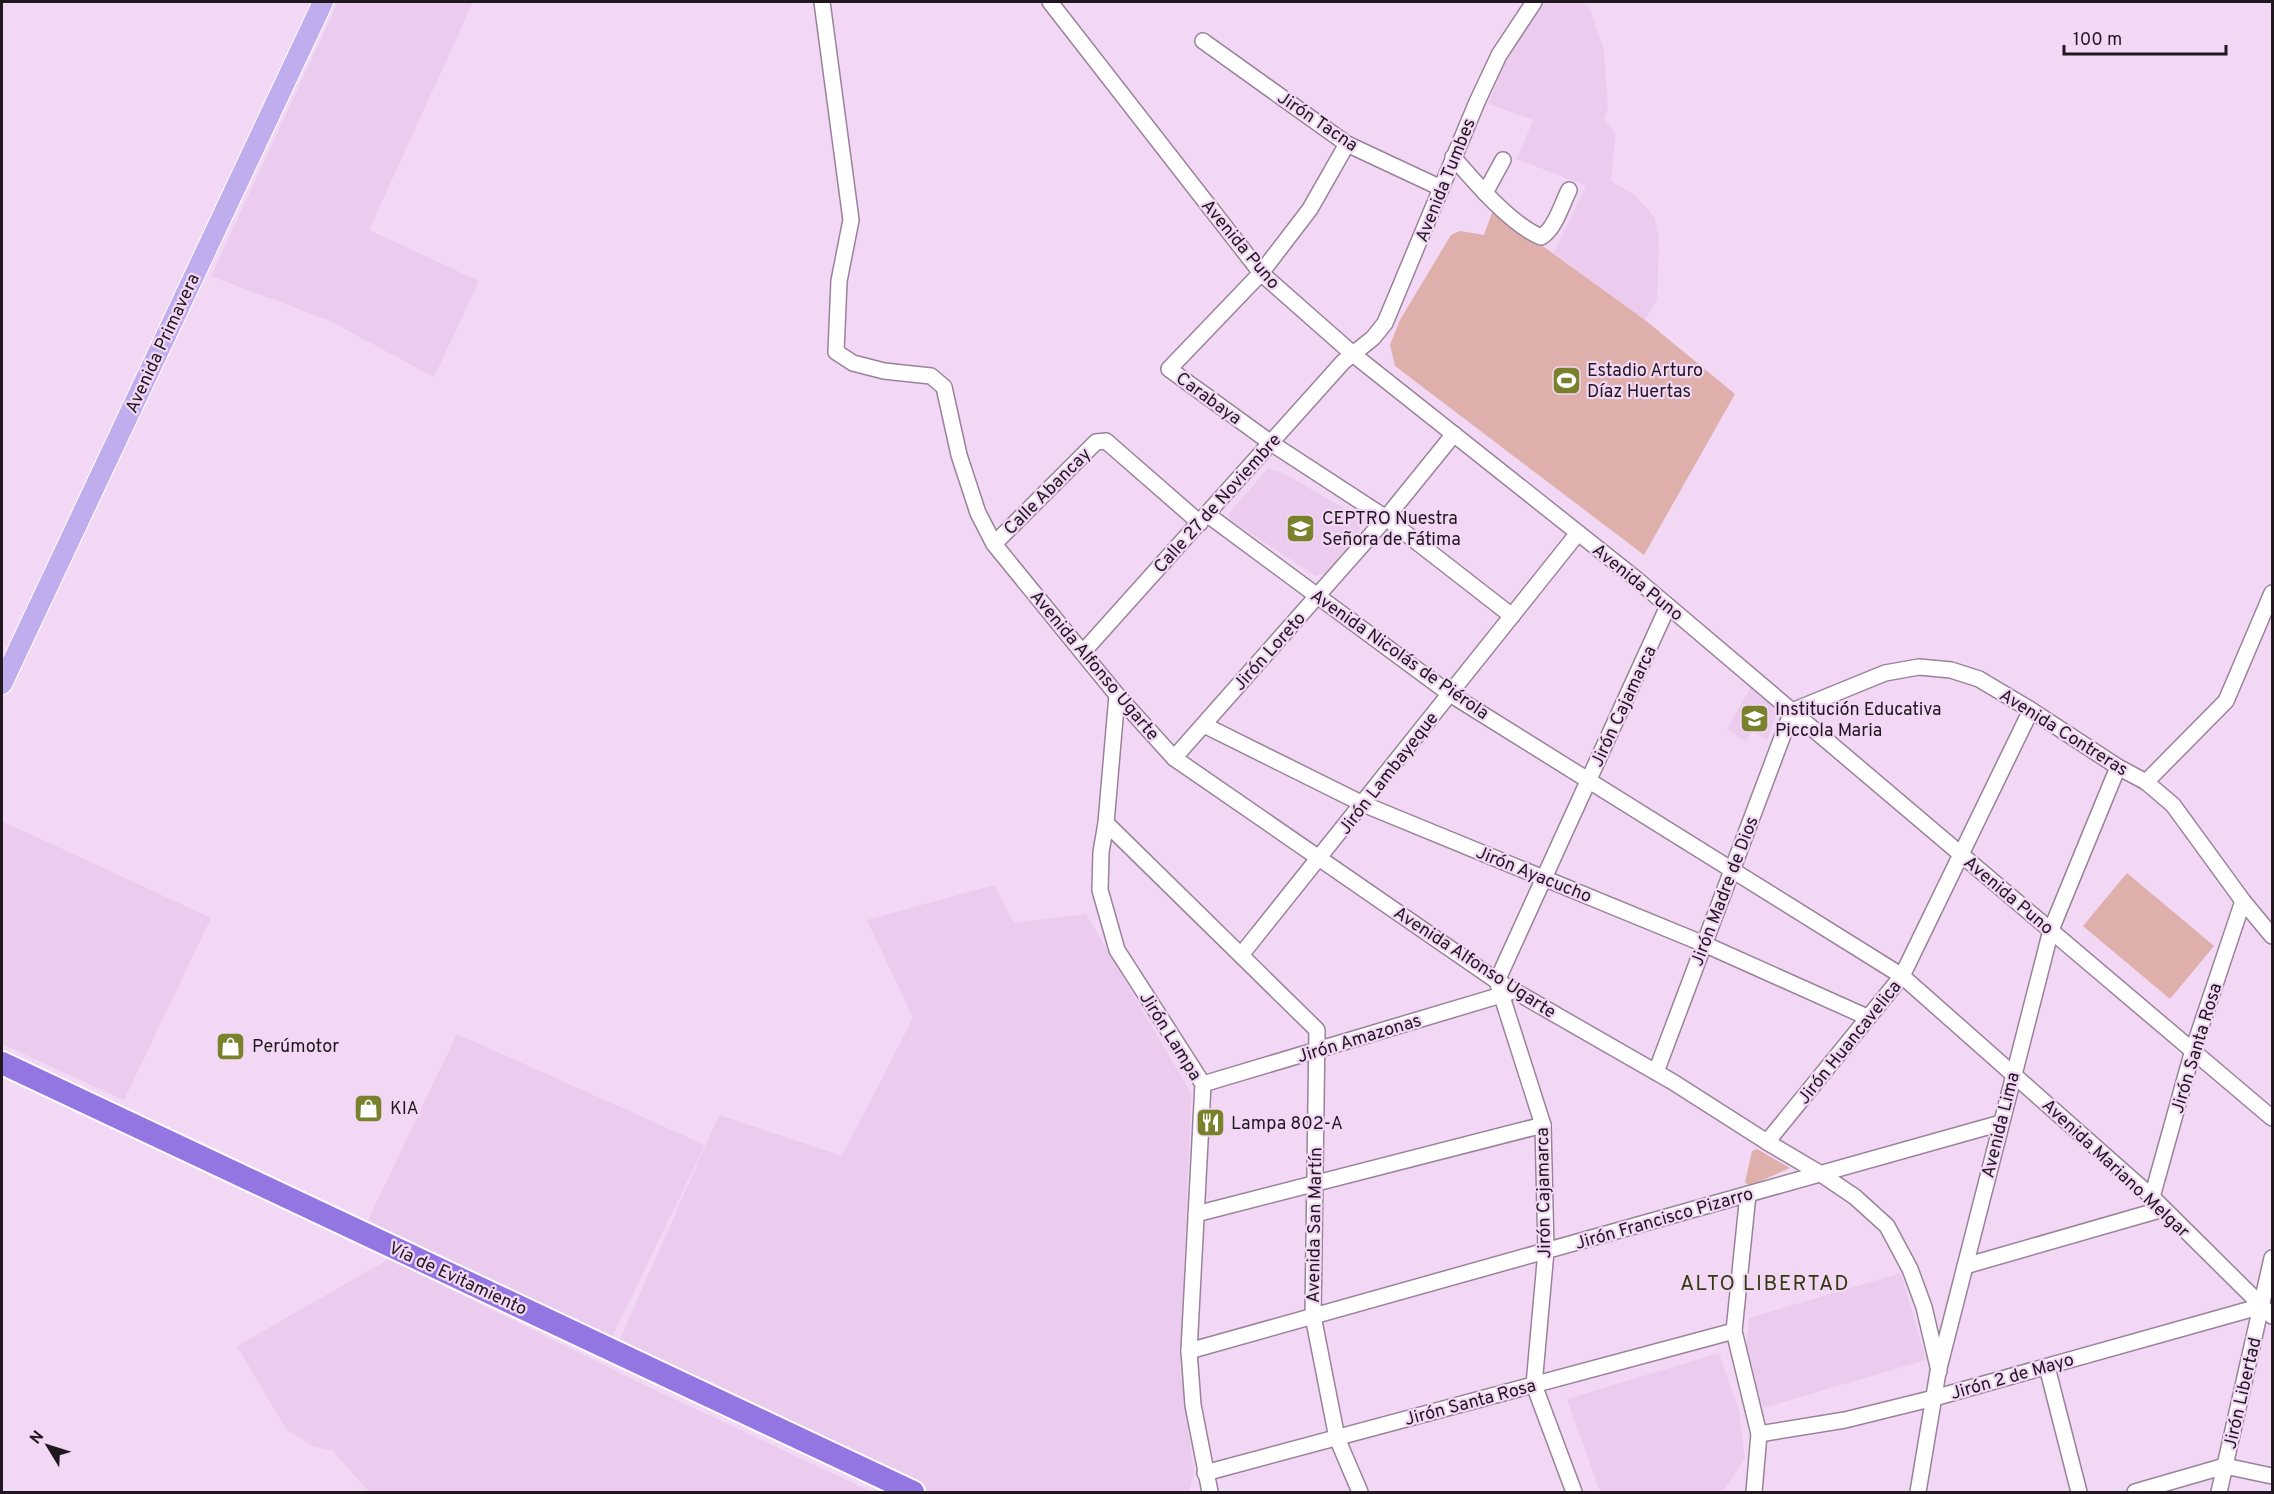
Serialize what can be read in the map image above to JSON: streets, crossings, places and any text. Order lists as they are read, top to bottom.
{
  "streets": {
    "highway": ["Vía de Evitamiento"],
    "main road": ["Avenida Primavera"],
    "street": [
      "Jirón Tacna",
      "Avenida Tumbes",
      "Avenida Puno",
      "Carabaya",
      "Calle Abancay",
      "Calle 27 de Noviembre",
      "Jirón Loreto",
      "Avenida Nicolás de Piérola",
      "Avenida Alfonso Ugarte",
      "Jirón Cajamarca",
      "Avenida Contreras",
      "Jirón Lambayeque",
      "Jirón Ayacucho",
      "Jirón Madre de Dios",
      "Jirón Lampa",
      "Jirón Amazonas",
      "Jirón Huancavelica",
      "Jirón Santa Rosa",
      "Avenida Lima",
      "Avenida Mariano Melgar",
      "Jirón Francisco Pizarro",
      "Avenida San Martín",
      "Jirón 2 de Mayo",
      "Jirón Libertad"
    ]
  },
  "crossings": [
    ["Jirón Tacna", "Avenida Tumbes"],
    ["Avenida Tumbes", "Avenida Puno"],
    ["Avenida Tumbes", "Calle 27 de Noviembre"],
    ["Avenida Puno", "Carabaya"],
    ["Avenida Puno", "Calle 27 de Noviembre"],
    ["Avenida Puno", "Jirón Loreto"],
    ["Avenida Puno", "Jirón Cajamarca"],
    ["Avenida Puno", "Avenida Contreras"],
    ["Avenida Puno", "Jirón Lambayeque"],
    ["Avenida Puno", "Jirón Madre de Dios"],
    ["Avenida Puno", "Jirón Huancavelica"],
    ["Avenida Puno", "Jirón Santa Rosa"],
    ["Avenida Puno", "Avenida Lima"],
    ["Carabaya", "Calle 27 de Noviembre"],
    ["Carabaya", "Jirón Loreto"],
    ["Carabaya", "Jirón Lambayeque"],
    ["Calle Abancay", "Avenida Nicolás de Piérola"],
    ["Calle Abancay", "Avenida Alfonso Ugarte"],
    ["Calle 27 de Noviembre", "Avenida Nicolás de Piérola"],
    ["Calle 27 de Noviembre", "Avenida Alfonso Ugarte"],
    ["Jirón Loreto", "Avenida Nicolás de Piérola"],
    ["Jirón Loreto", "Avenida Alfonso Ugarte"],
    ["Jirón Loreto", "Jirón Ayacucho"],
    ["Avenida Nicolás de Piérola", "Jirón Cajamarca"],
    ["Avenida Nicolás de Piérola", "Jirón Lambayeque"],
    ["Avenida Nicolás de Piérola", "Jirón Madre de Dios"],
    ["Avenida Nicolás de Piérola", "Jirón Huancavelica"],
    ["Avenida Nicolás de Piérola", "Avenida Mariano Melgar"],
    ["Avenida Alfonso Ugarte", "Jirón Cajamarca"],
    ["Avenida Alfonso Ugarte", "Jirón Lambayeque"],
    ["Avenida Alfonso Ugarte", "Jirón Madre de Dios"],
    ["Avenida Alfonso Ugarte", "Jirón Lampa"],
    ["Avenida Alfonso Ugarte", "Jirón Amazonas"],
    ["Avenida Alfonso Ugarte", "Jirón Huancavelica"],
    ["Avenida Alfonso Ugarte", "Avenida Lima"],
    ["Avenida Alfonso Ugarte", "Jirón Francisco Pizarro"],
    ["Jirón Cajamarca", "Jirón Ayacucho"],
    ["Jirón Cajamarca", "Jirón Amazonas"],
    ["Jirón Cajamarca", "Jirón Santa Rosa"],
    ["Jirón Cajamarca", "Jirón Francisco Pizarro"],
    ["Avenida Contreras", "Jirón Madre de Dios"],
    ["Avenida Contreras", "Jirón Huancavelica"],
    ["Avenida Contreras", "Jirón Santa Rosa"],
    ["Avenida Contreras", "Avenida Lima"],
    ["Jirón Lambayeque", "Jirón Ayacucho"],
    ["Jirón Lambayeque", "Avenida San Martín"],
    ["Jirón Ayacucho", "Jirón Madre de Dios"],
    ["Jirón Ayacucho", "Jirón Huancavelica"],
    ["Jirón Lampa", "Jirón Amazonas"],
    ["Jirón Lampa", "Jirón Santa Rosa"],
    ["Jirón Lampa", "Jirón Francisco Pizarro"],
    ["Jirón Lampa", "Avenida San Martín"],
    ["Jirón Amazonas", "Avenida San Martín"],
    ["Jirón Huancavelica", "Avenida Mariano Melgar"],
    ["Jirón Santa Rosa", "Avenida Mariano Melgar"],
    ["Jirón Santa Rosa", "Avenida San Martín"],
    ["Avenida Lima", "Avenida Mariano Melgar"],
    ["Avenida Lima", "Jirón Francisco Pizarro"],
    ["Avenida Lima", "Jirón 2 de Mayo"],
    ["Avenida Mariano Melgar", "Jirón 2 de Mayo"],
    ["Avenida Mariano Melgar", "Jirón Libertad"],
    ["Jirón Francisco Pizarro", "Avenida San Martín"],
    ["Jirón 2 de Mayo", "Jirón Libertad"]
  ],
  "districts": ["ALTO LIBERTAD"],
  "places": {
    "sports": ["Estadio Arturo Díaz Huertas"],
    "school or university": ["CEPTRO Nuestra Señora de Fátima", "Institución Educativa Piccola Maria"],
    "shop": ["Perúmotor", "KIA"],
    "restaurant": ["Lampa 802-A"]
  },
  "scale_bar": "100 m",
  "north": "top left"
}
